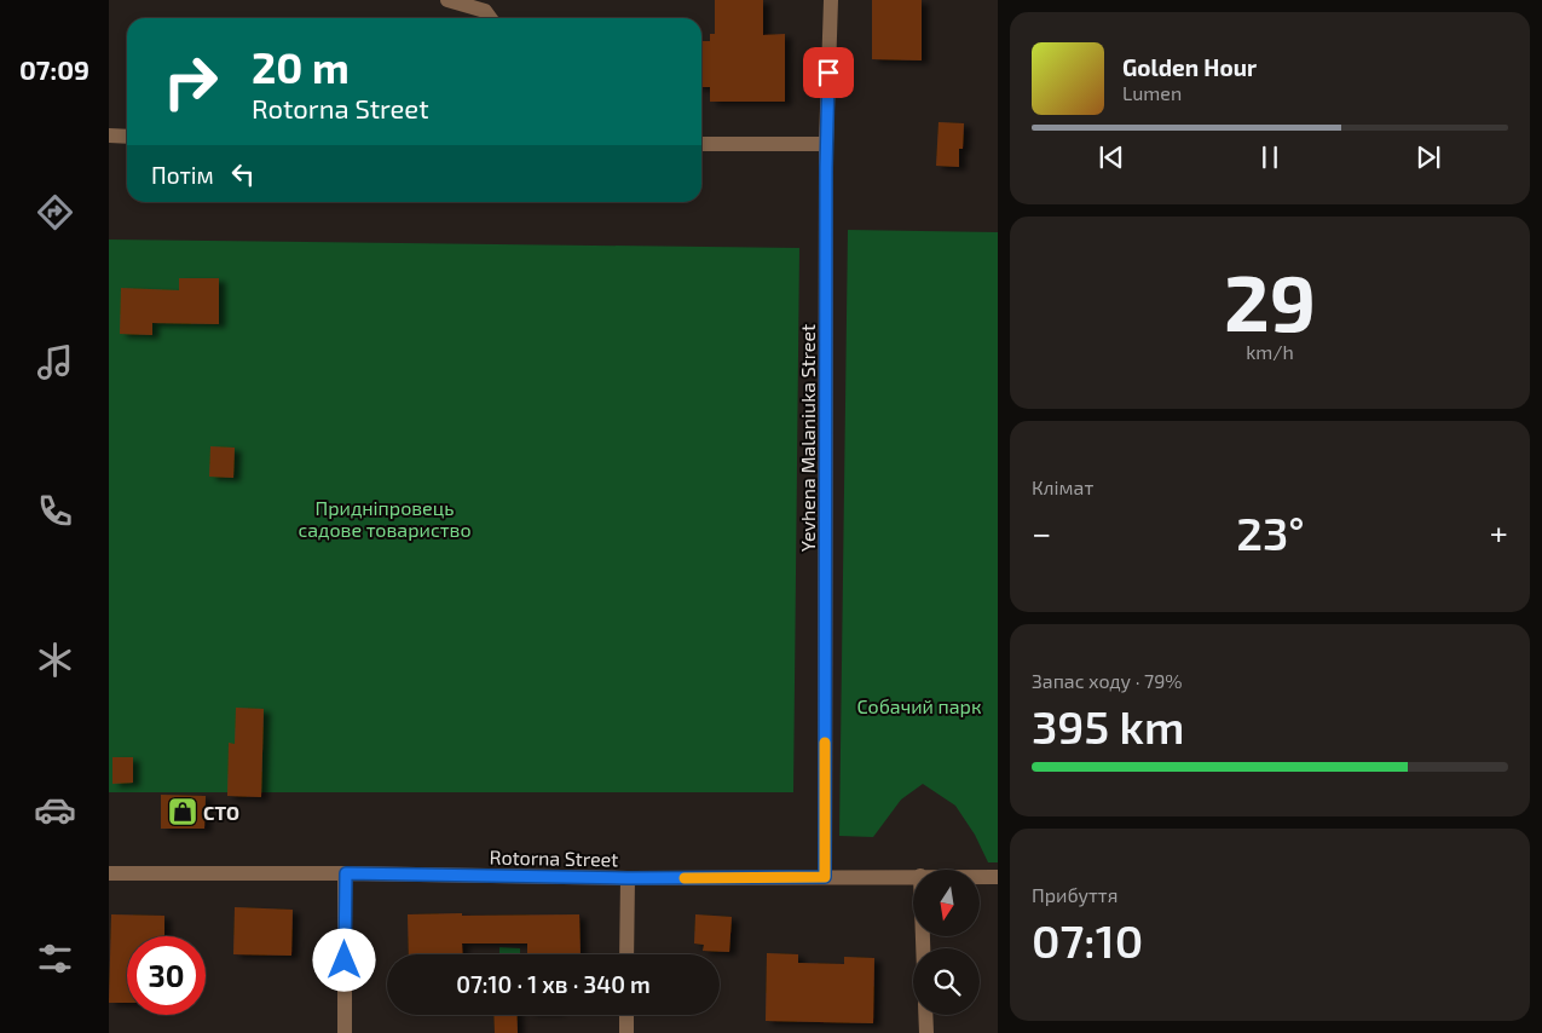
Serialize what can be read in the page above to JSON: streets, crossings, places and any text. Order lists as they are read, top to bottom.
{
  "streets": {
    "street": ["Yevhena Malaniuka Street", "Rotorna Street"]
  },
  "crossings": [
    ["Yevhena Malaniuka Street", "Rotorna Street"]
  ],
  "parks": ["Придніпровець садове товариство", "Собачий парк"],
  "places": {
    "shop": ["СТО"]
  },
  "north": "bottom",
  "page": {
    "tabs": "07:09",
    "turn": ["20 m", "Rotorna Street"],
    "song": ["Golden Hour", "Lumen"],
    "then": "Потім",
    "tile": [
      ["29", "km/h"],
      "Клімат",
      ["Запас ходу · 79%", "395 km"],
      ["Прибуття", "07:10"]
    ],
    "heat": ["−", "23°", "+"],
    "limit": "30",
    "trip": "07:10 · 1 хв · 340 m"
  }
}
